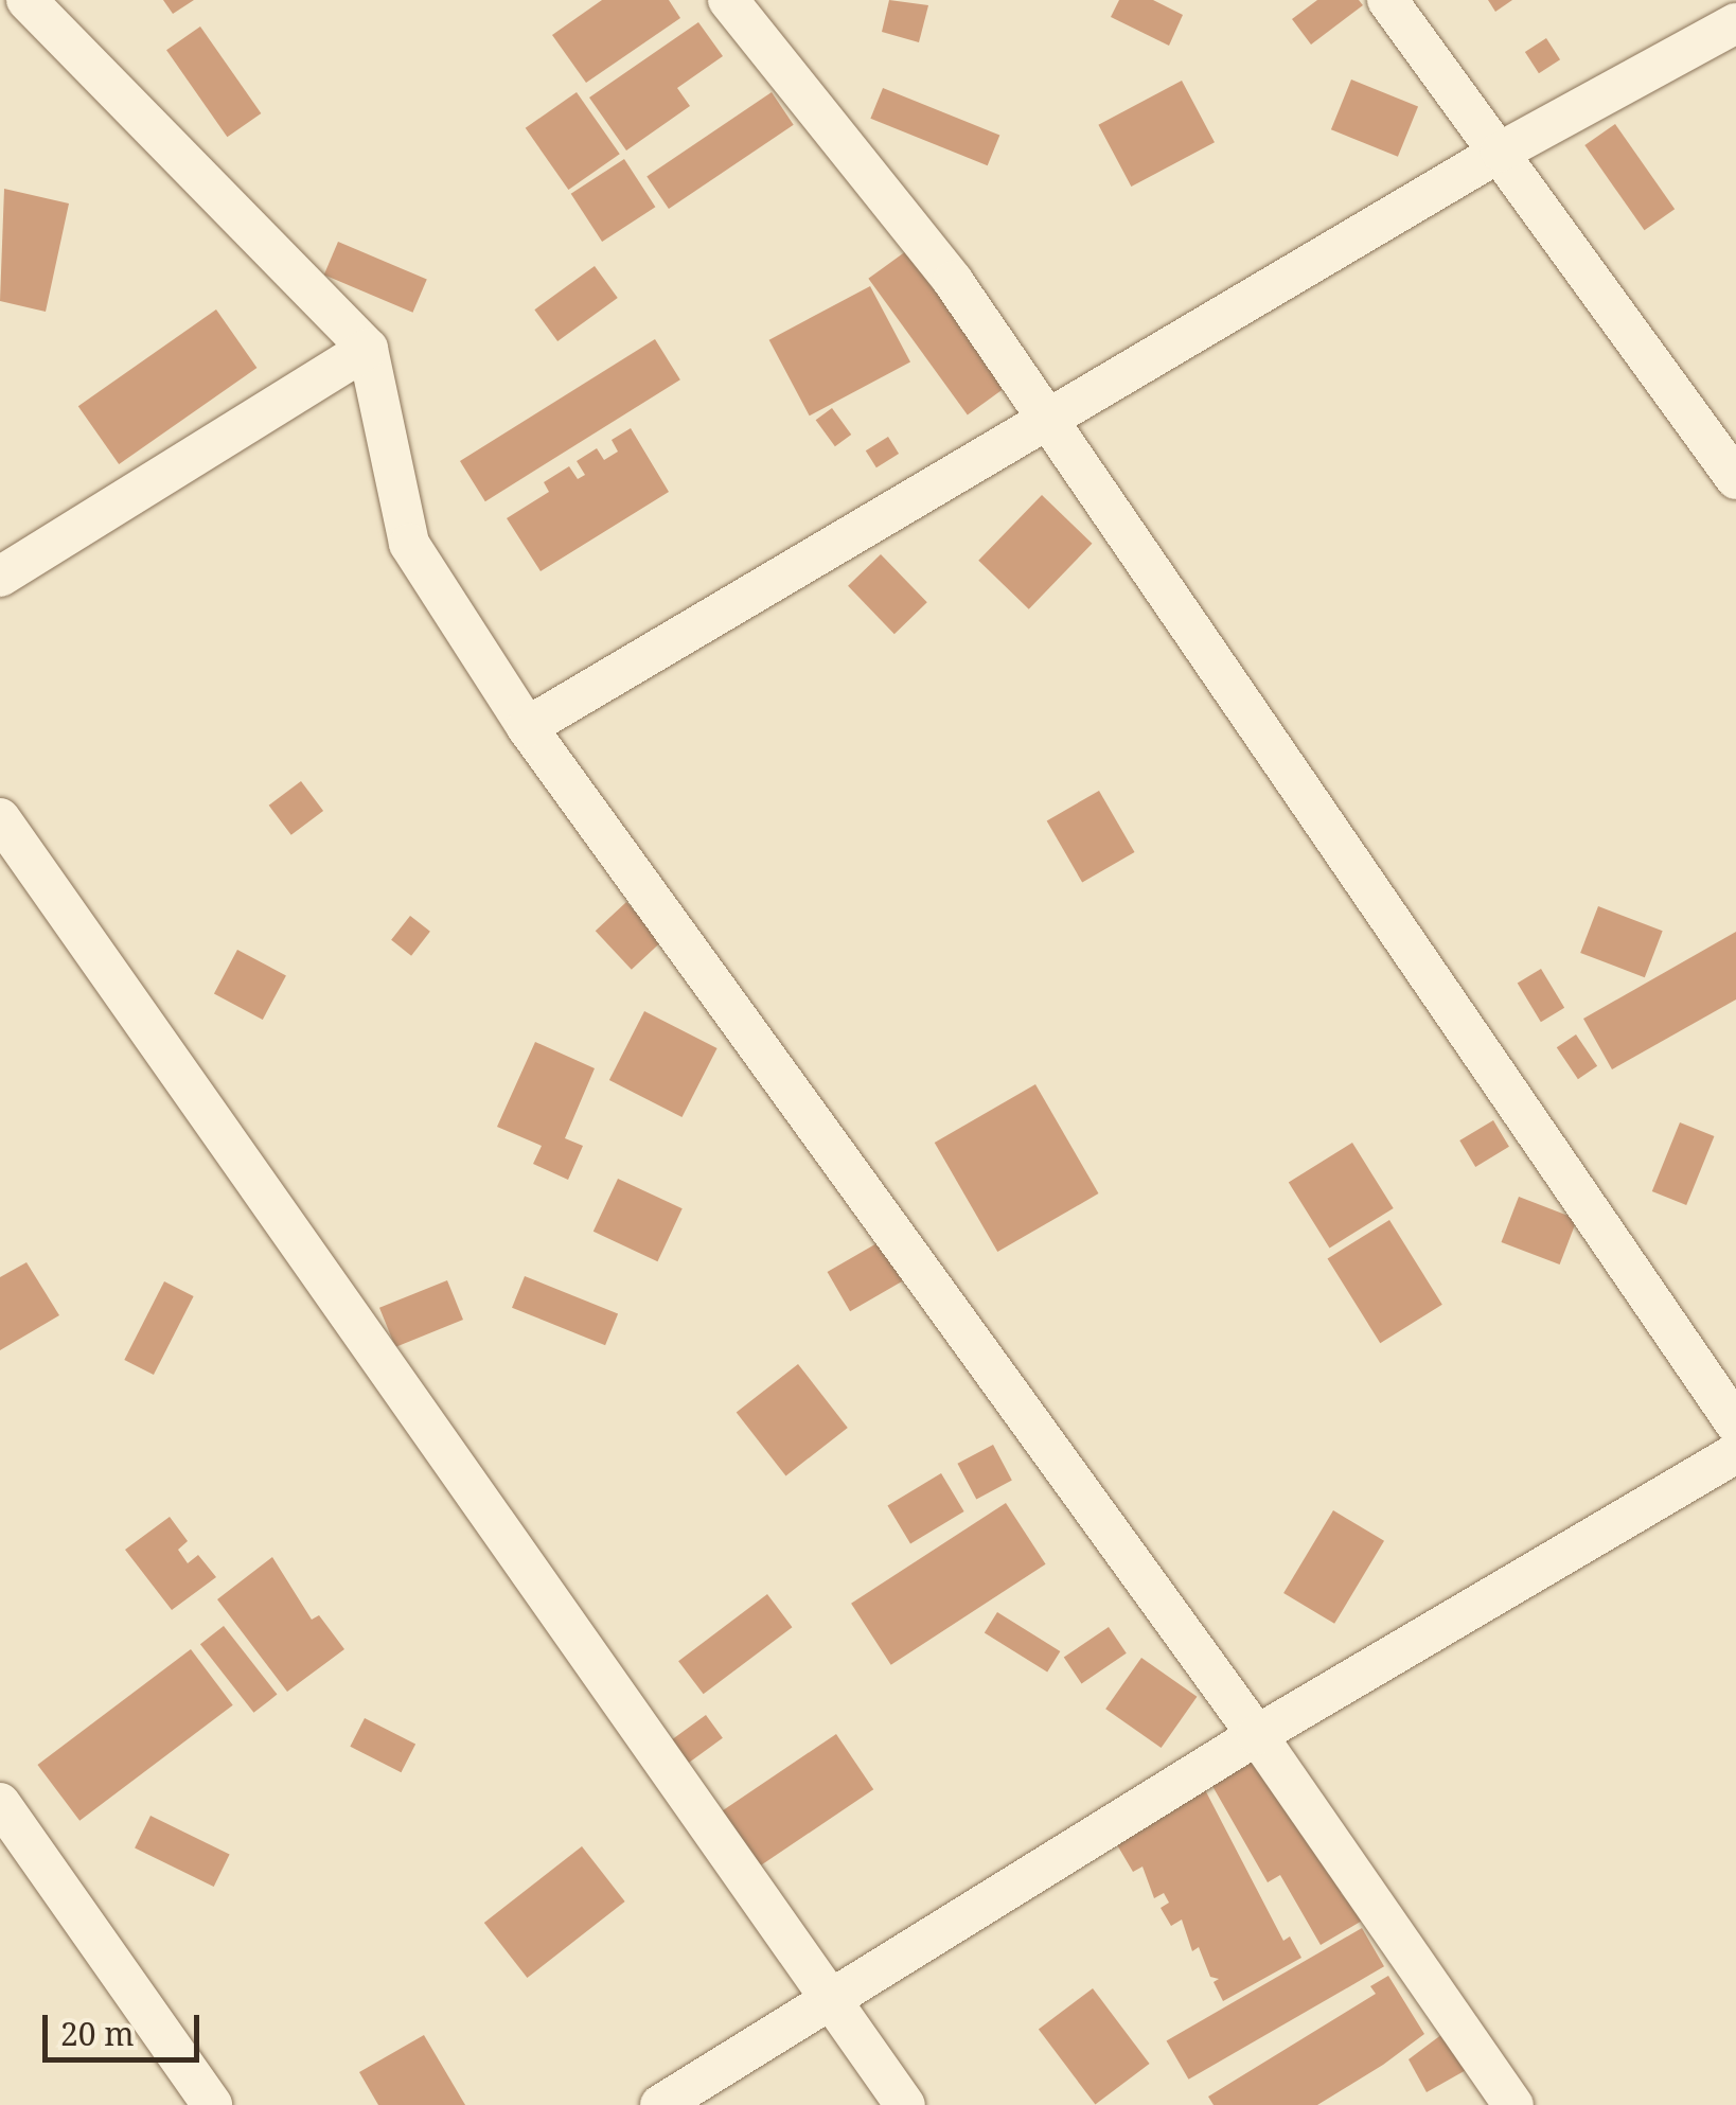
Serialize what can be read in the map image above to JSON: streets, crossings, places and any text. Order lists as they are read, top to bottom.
{
  "scale_bar": "20 m"
}
